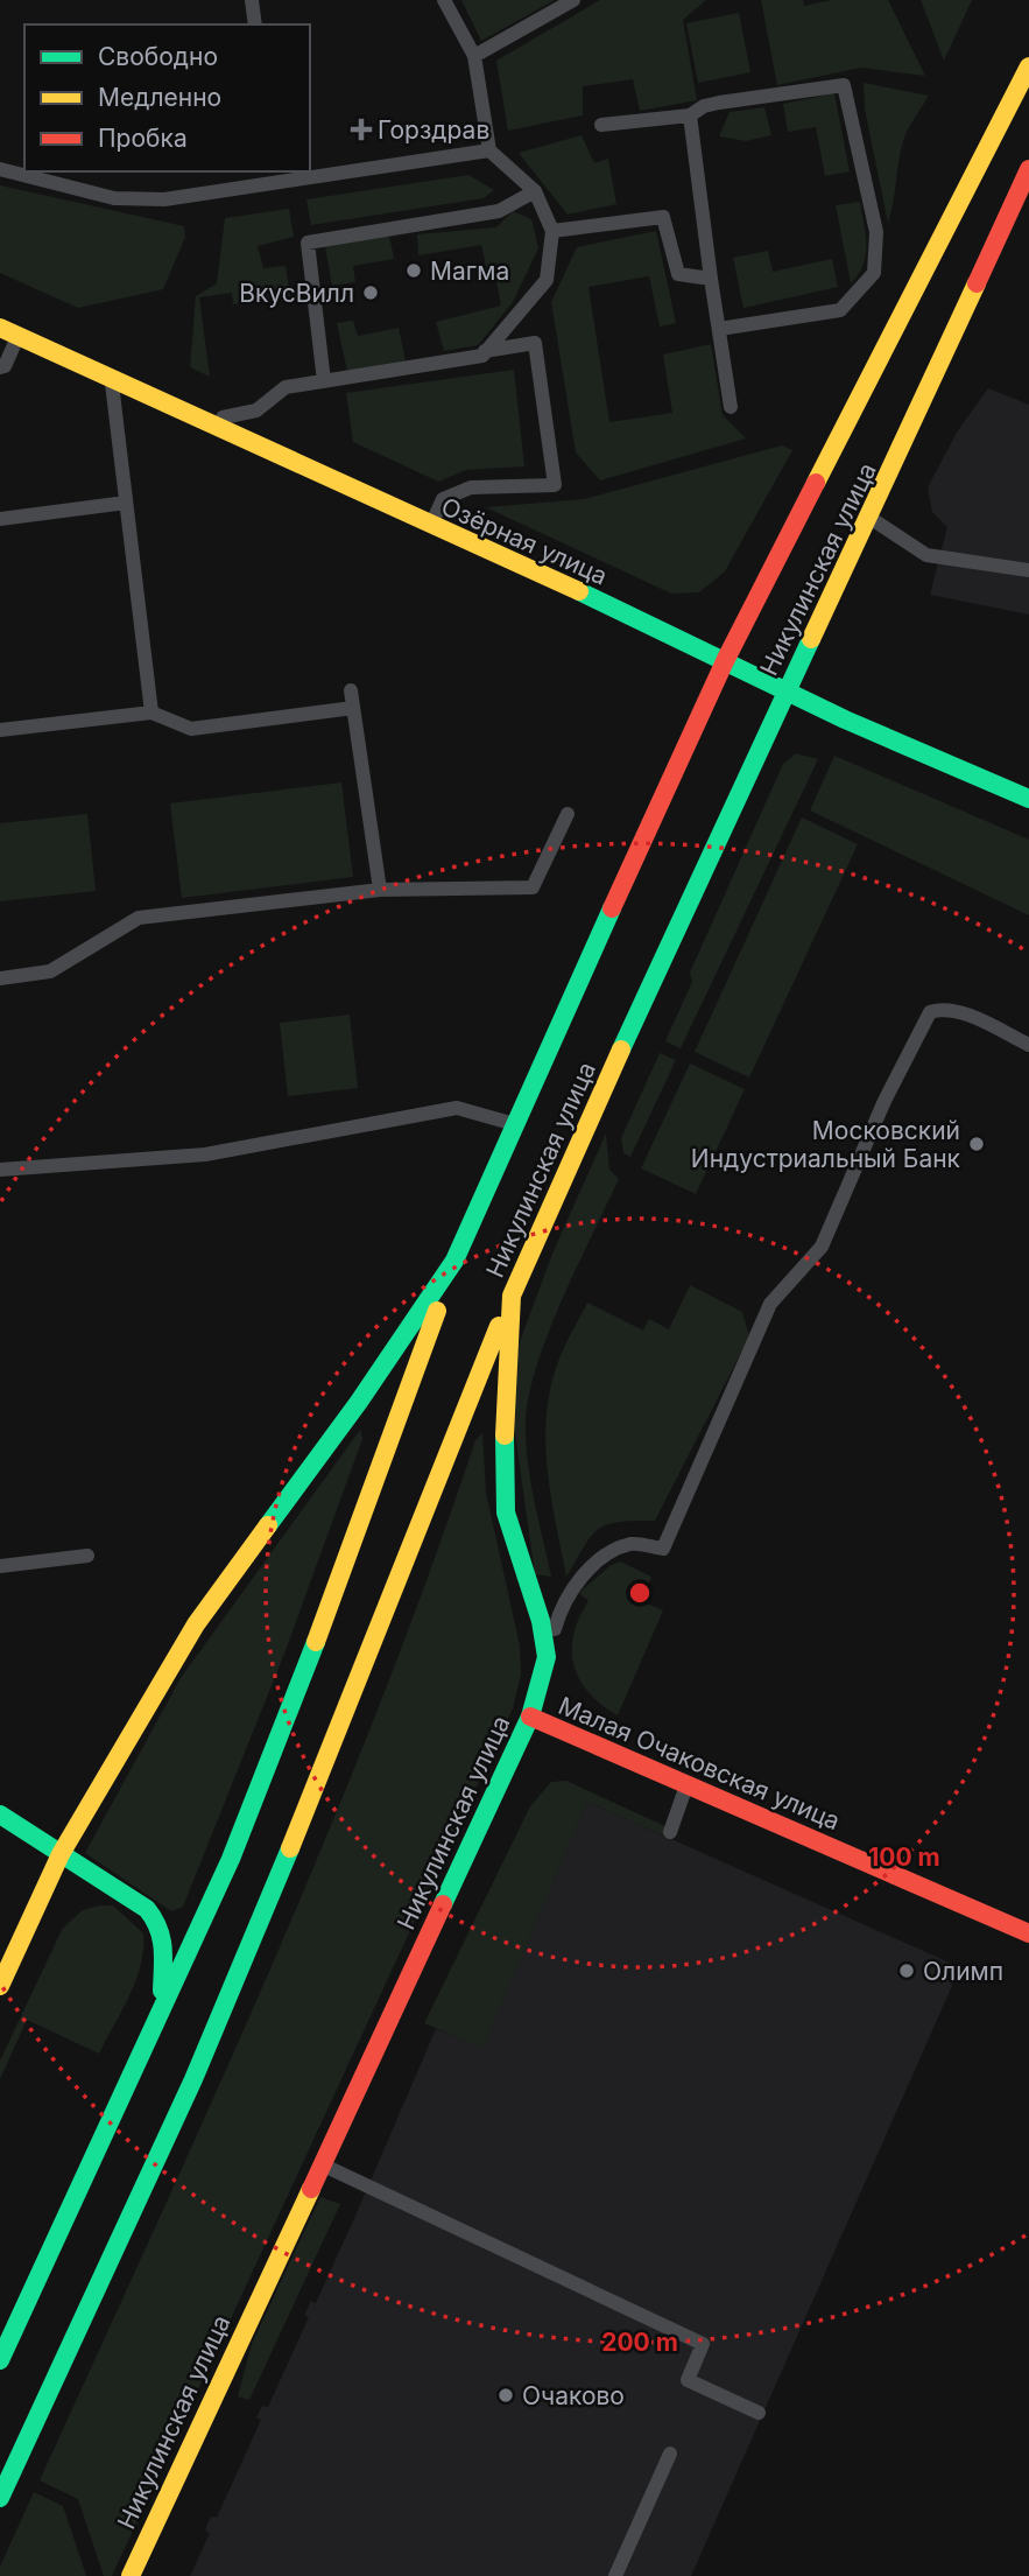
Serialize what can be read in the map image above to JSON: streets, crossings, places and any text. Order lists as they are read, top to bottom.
{
  "streets": {
    "main road": ["Озёрная улица", "Никулинская улица", "Малая Очаковская улица"]
  },
  "crossings": [
    ["Озёрная улица", "Никулинская улица"],
    ["Никулинская улица", "Малая Очаковская улица"]
  ],
  "places": {
    "health": ["Горздрав"],
    "other": [
      "Магма",
      "ВкусВилл",
      "Московский Индустриальный Банк",
      "Олимп",
      "Очаково"
    ]
  },
  "legend": ["Свободно", "Медленно", "Пробка"],
  "rings": ["100 m", "200 m"]
}
